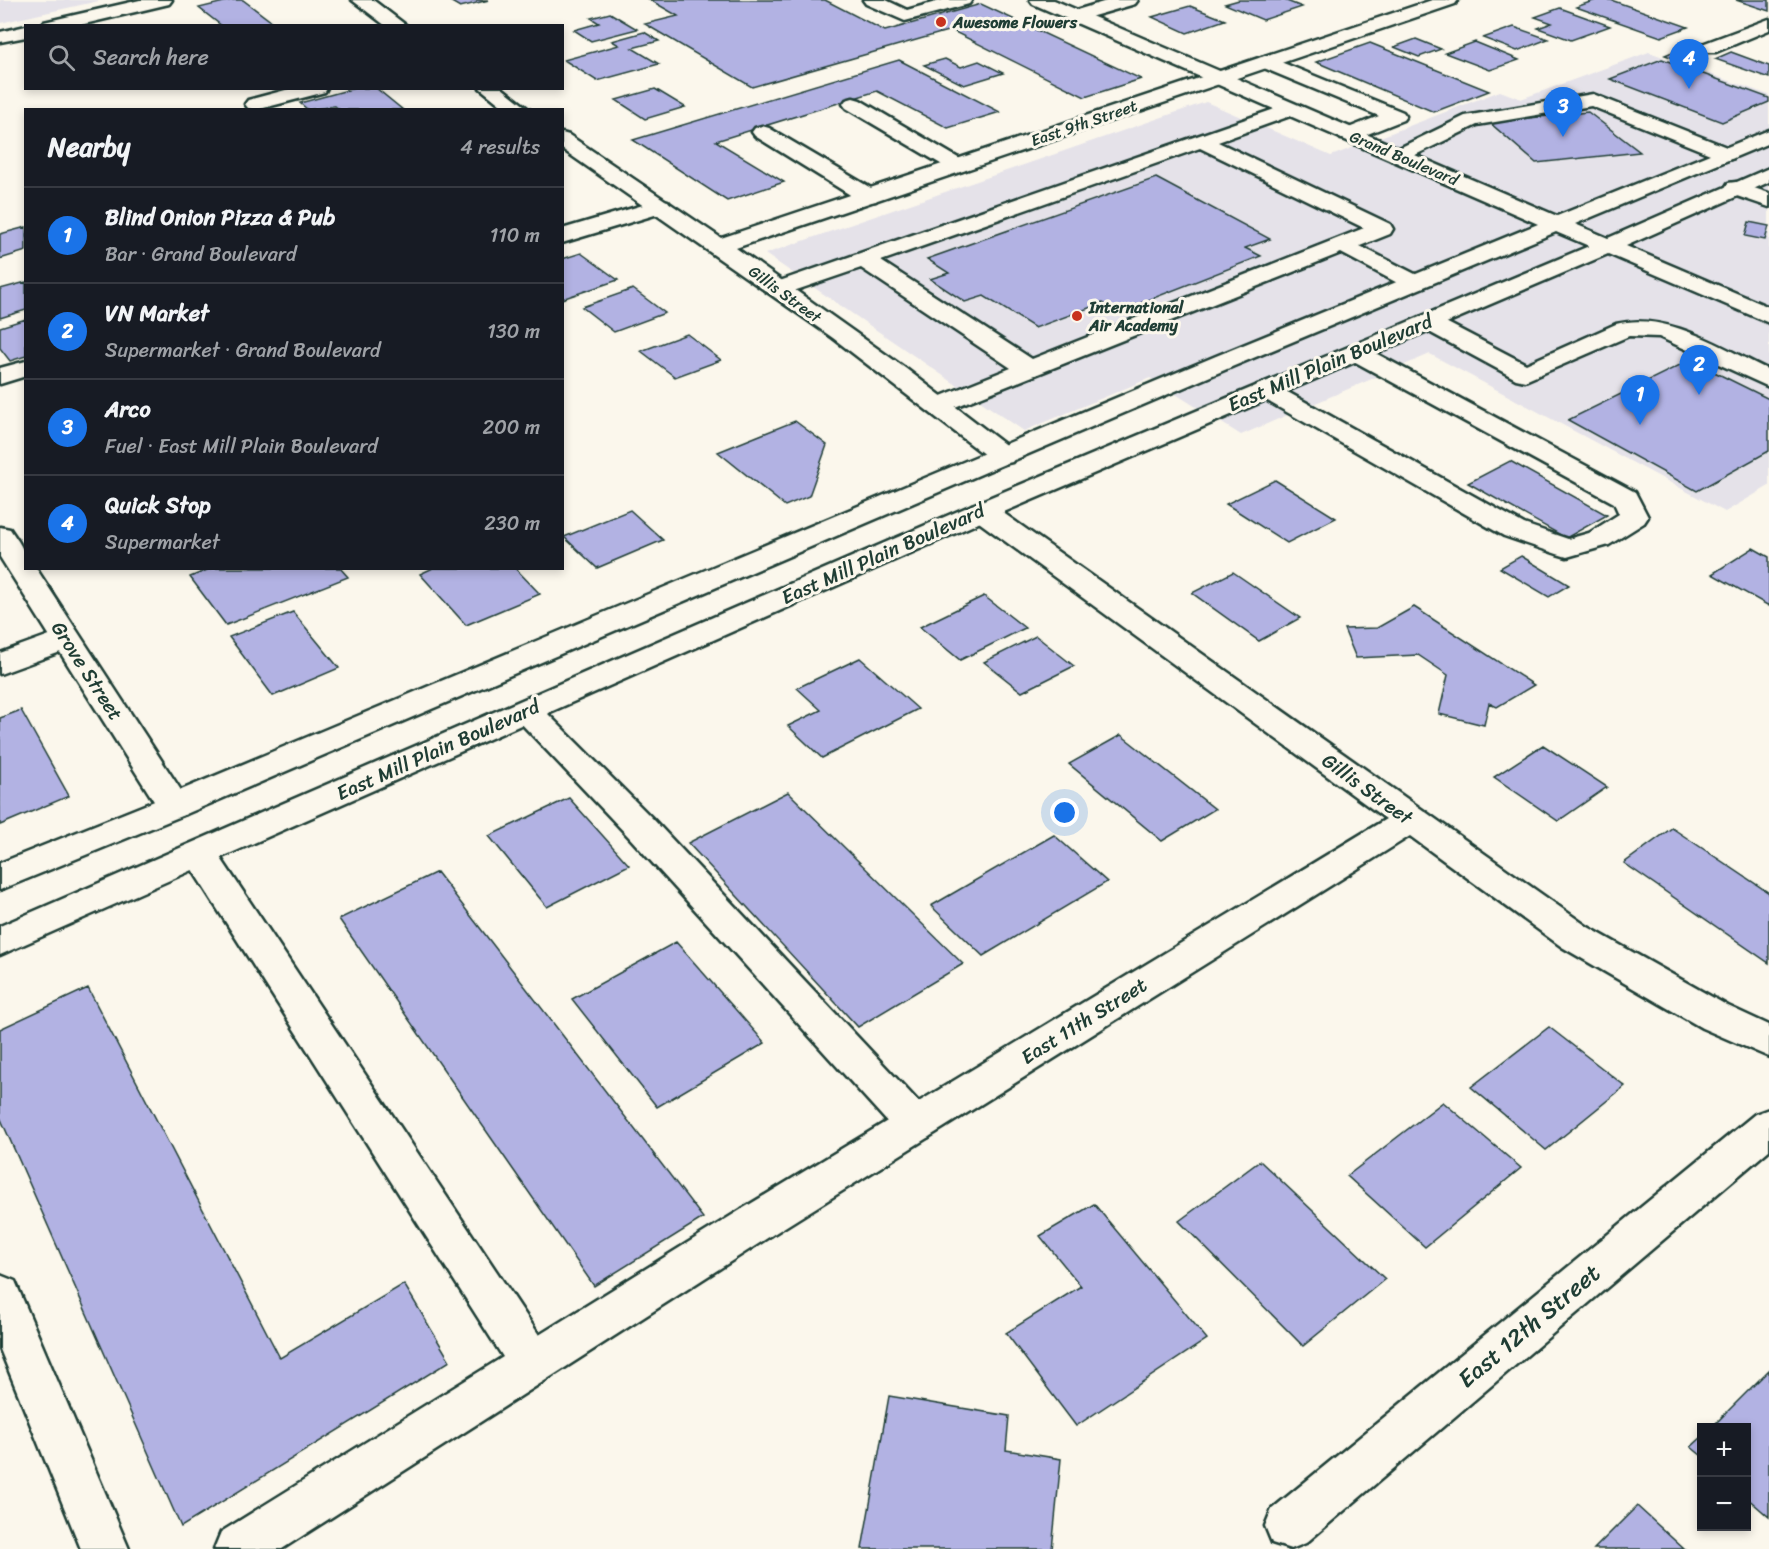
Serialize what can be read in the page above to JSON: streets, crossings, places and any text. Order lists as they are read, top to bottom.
{
  "streets": {
    "main road": [
      "East 9th Street",
      "Grand Boulevard",
      "Gillis Street",
      "East Mill Plain Boulevard",
      "Grove Street",
      "East 11th Street",
      "East 12th Street"
    ]
  },
  "crossings": [
    ["East 9th Street", "Grand Boulevard"],
    ["East 9th Street", "Gillis Street"],
    ["Grand Boulevard", "East Mill Plain Boulevard"],
    ["Gillis Street", "East Mill Plain Boulevard"],
    ["Gillis Street", "East 11th Street"]
  ],
  "places": ["Awesome Flowers", "International Air Academy"],
  "page": {
    "search": "Search here",
    "pins": [
      "4",
      "3",
      "2",
      "1"
    ],
    "heading": ["Nearby", "4 results"],
    "list": [
      {
        "mark": "1",
        "name": "Blind Onion Pizza & Pub",
        "note": "Bar · Grand Boulevard",
        "value": "110 m"
      },
      {
        "mark": "2",
        "name": "VN Market",
        "note": "Supermarket · Grand Boulevard",
        "value": "130 m"
      },
      {
        "mark": "3",
        "name": "Arco",
        "note": "Fuel · East Mill Plain Boulevard",
        "value": "200 m"
      },
      {
        "mark": "4",
        "name": "Quick Stop",
        "note": "Supermarket",
        "value": "230 m"
      }
    ],
    "map_buttons": ["+", "−"]
  }
}
